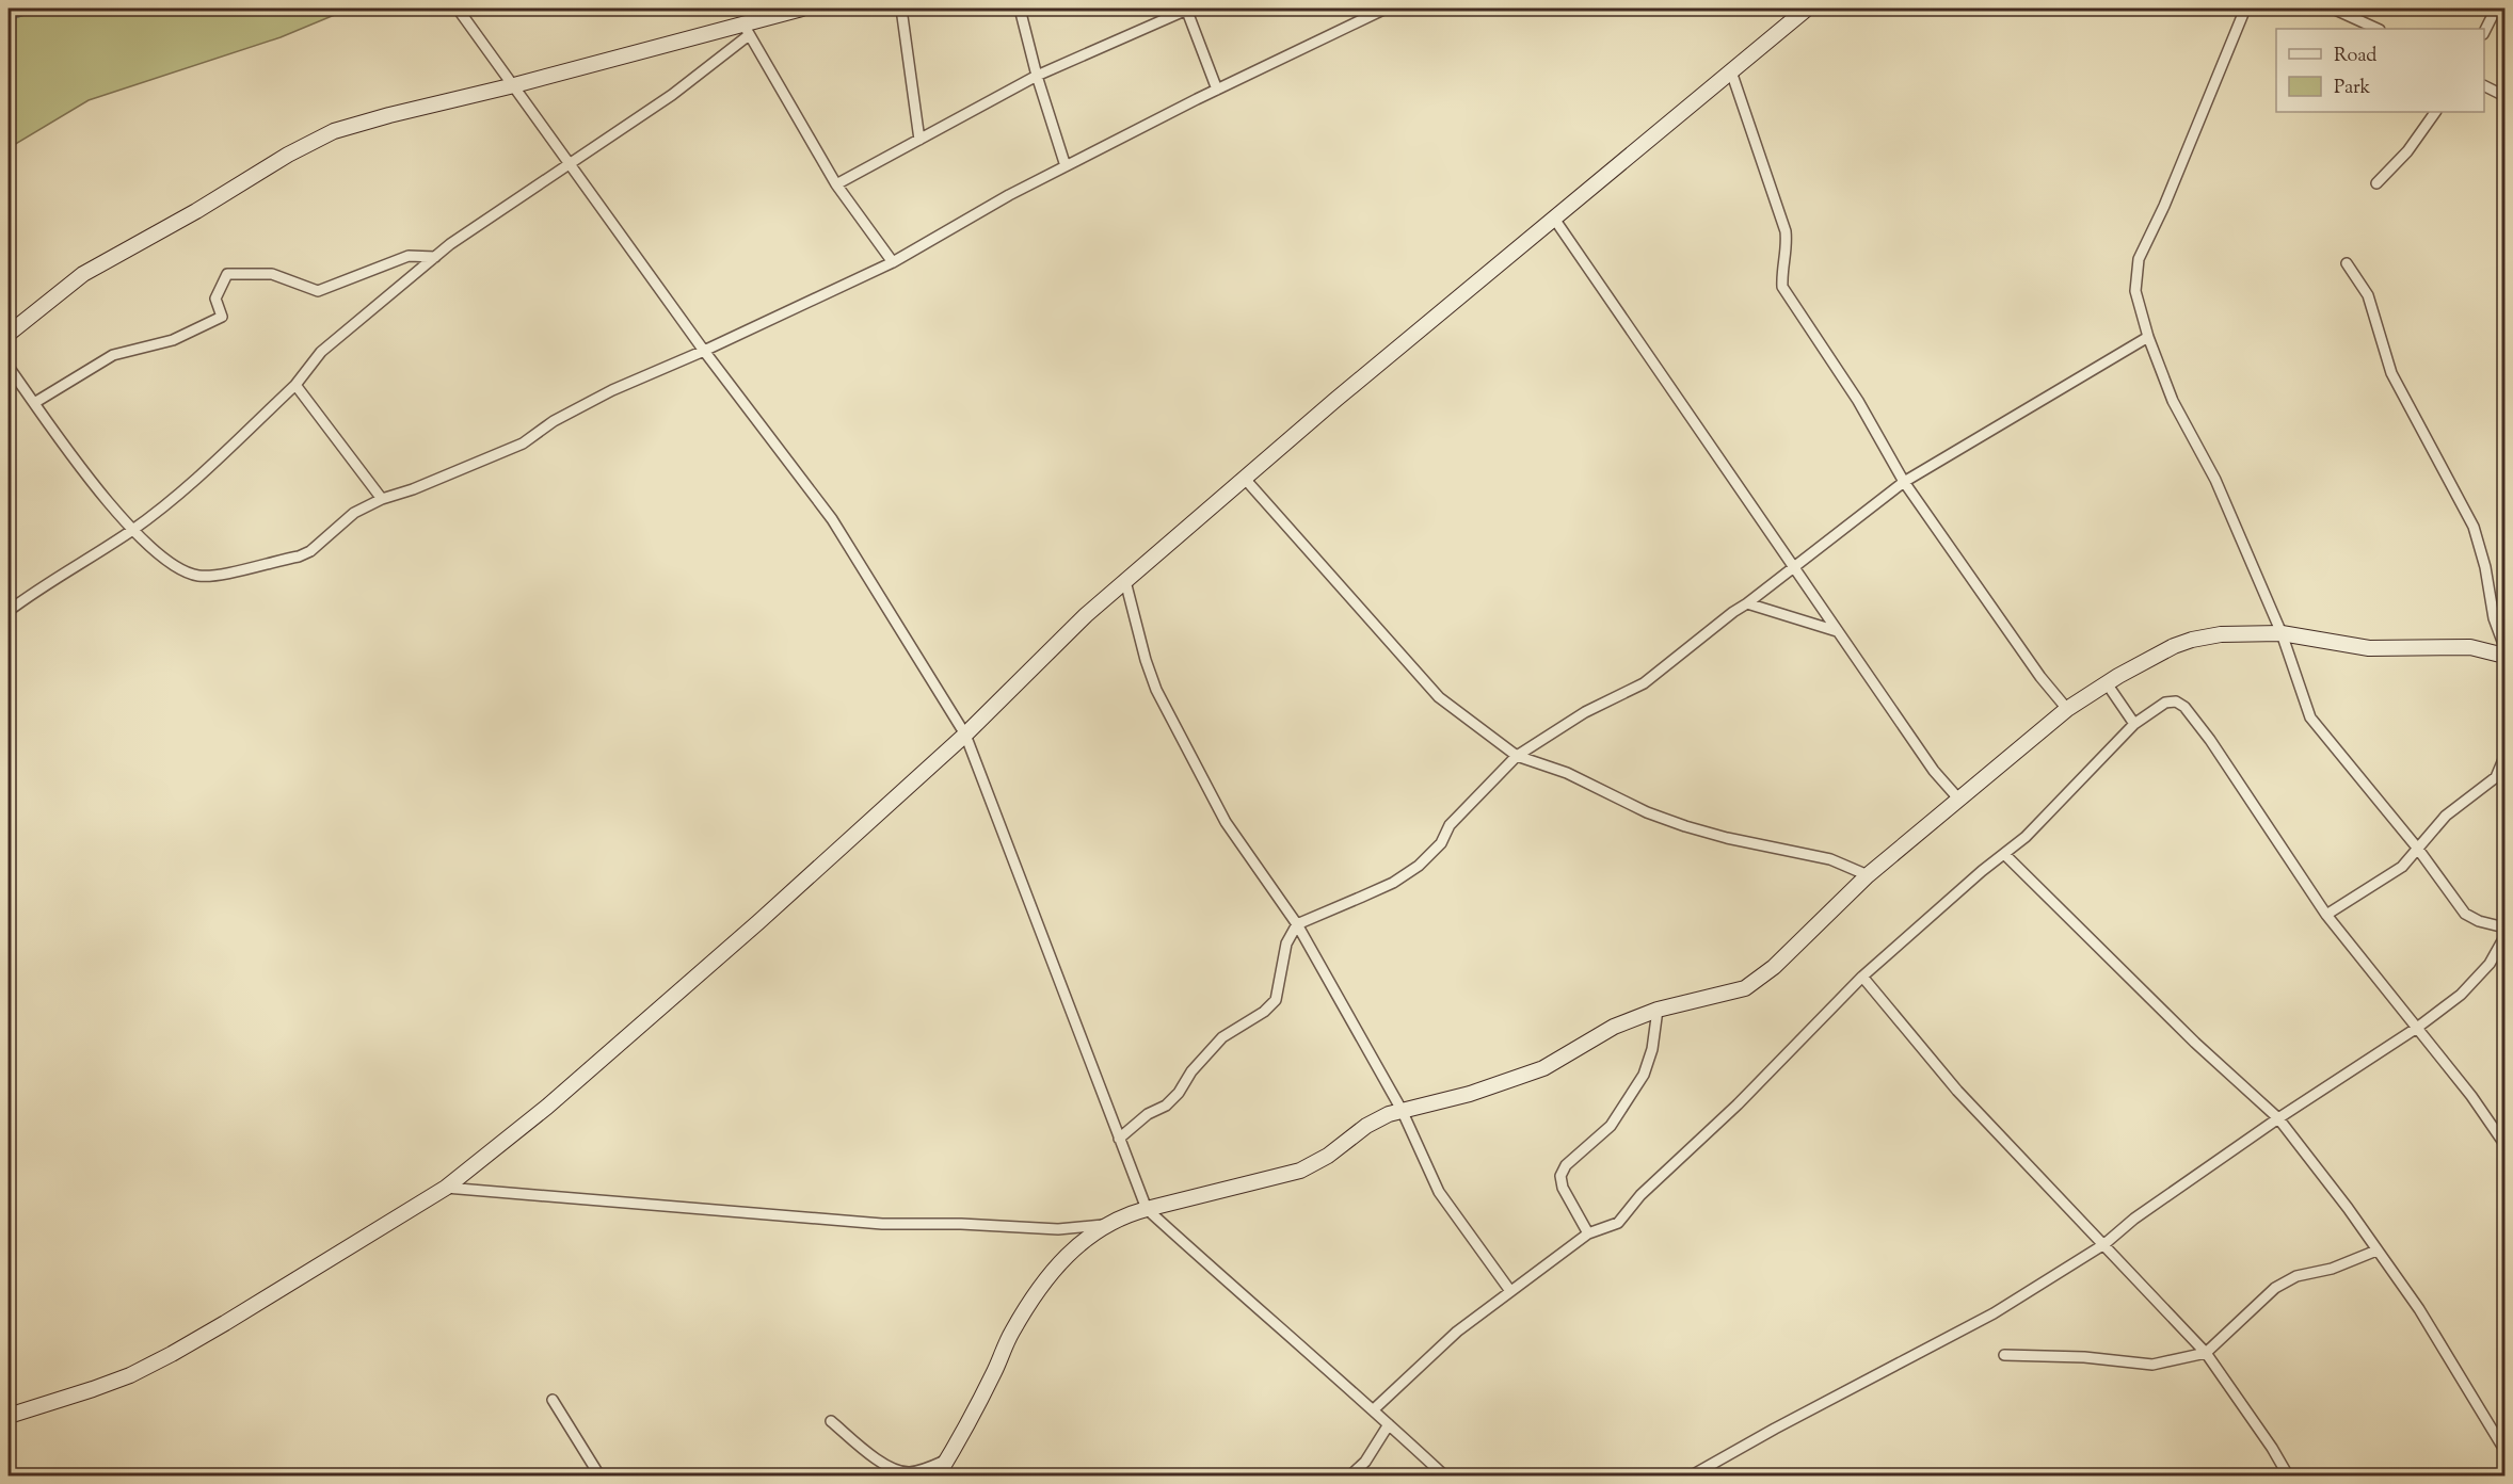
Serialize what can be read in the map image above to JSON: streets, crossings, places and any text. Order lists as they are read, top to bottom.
{
  "legend": ["Road", "Park"]
}
